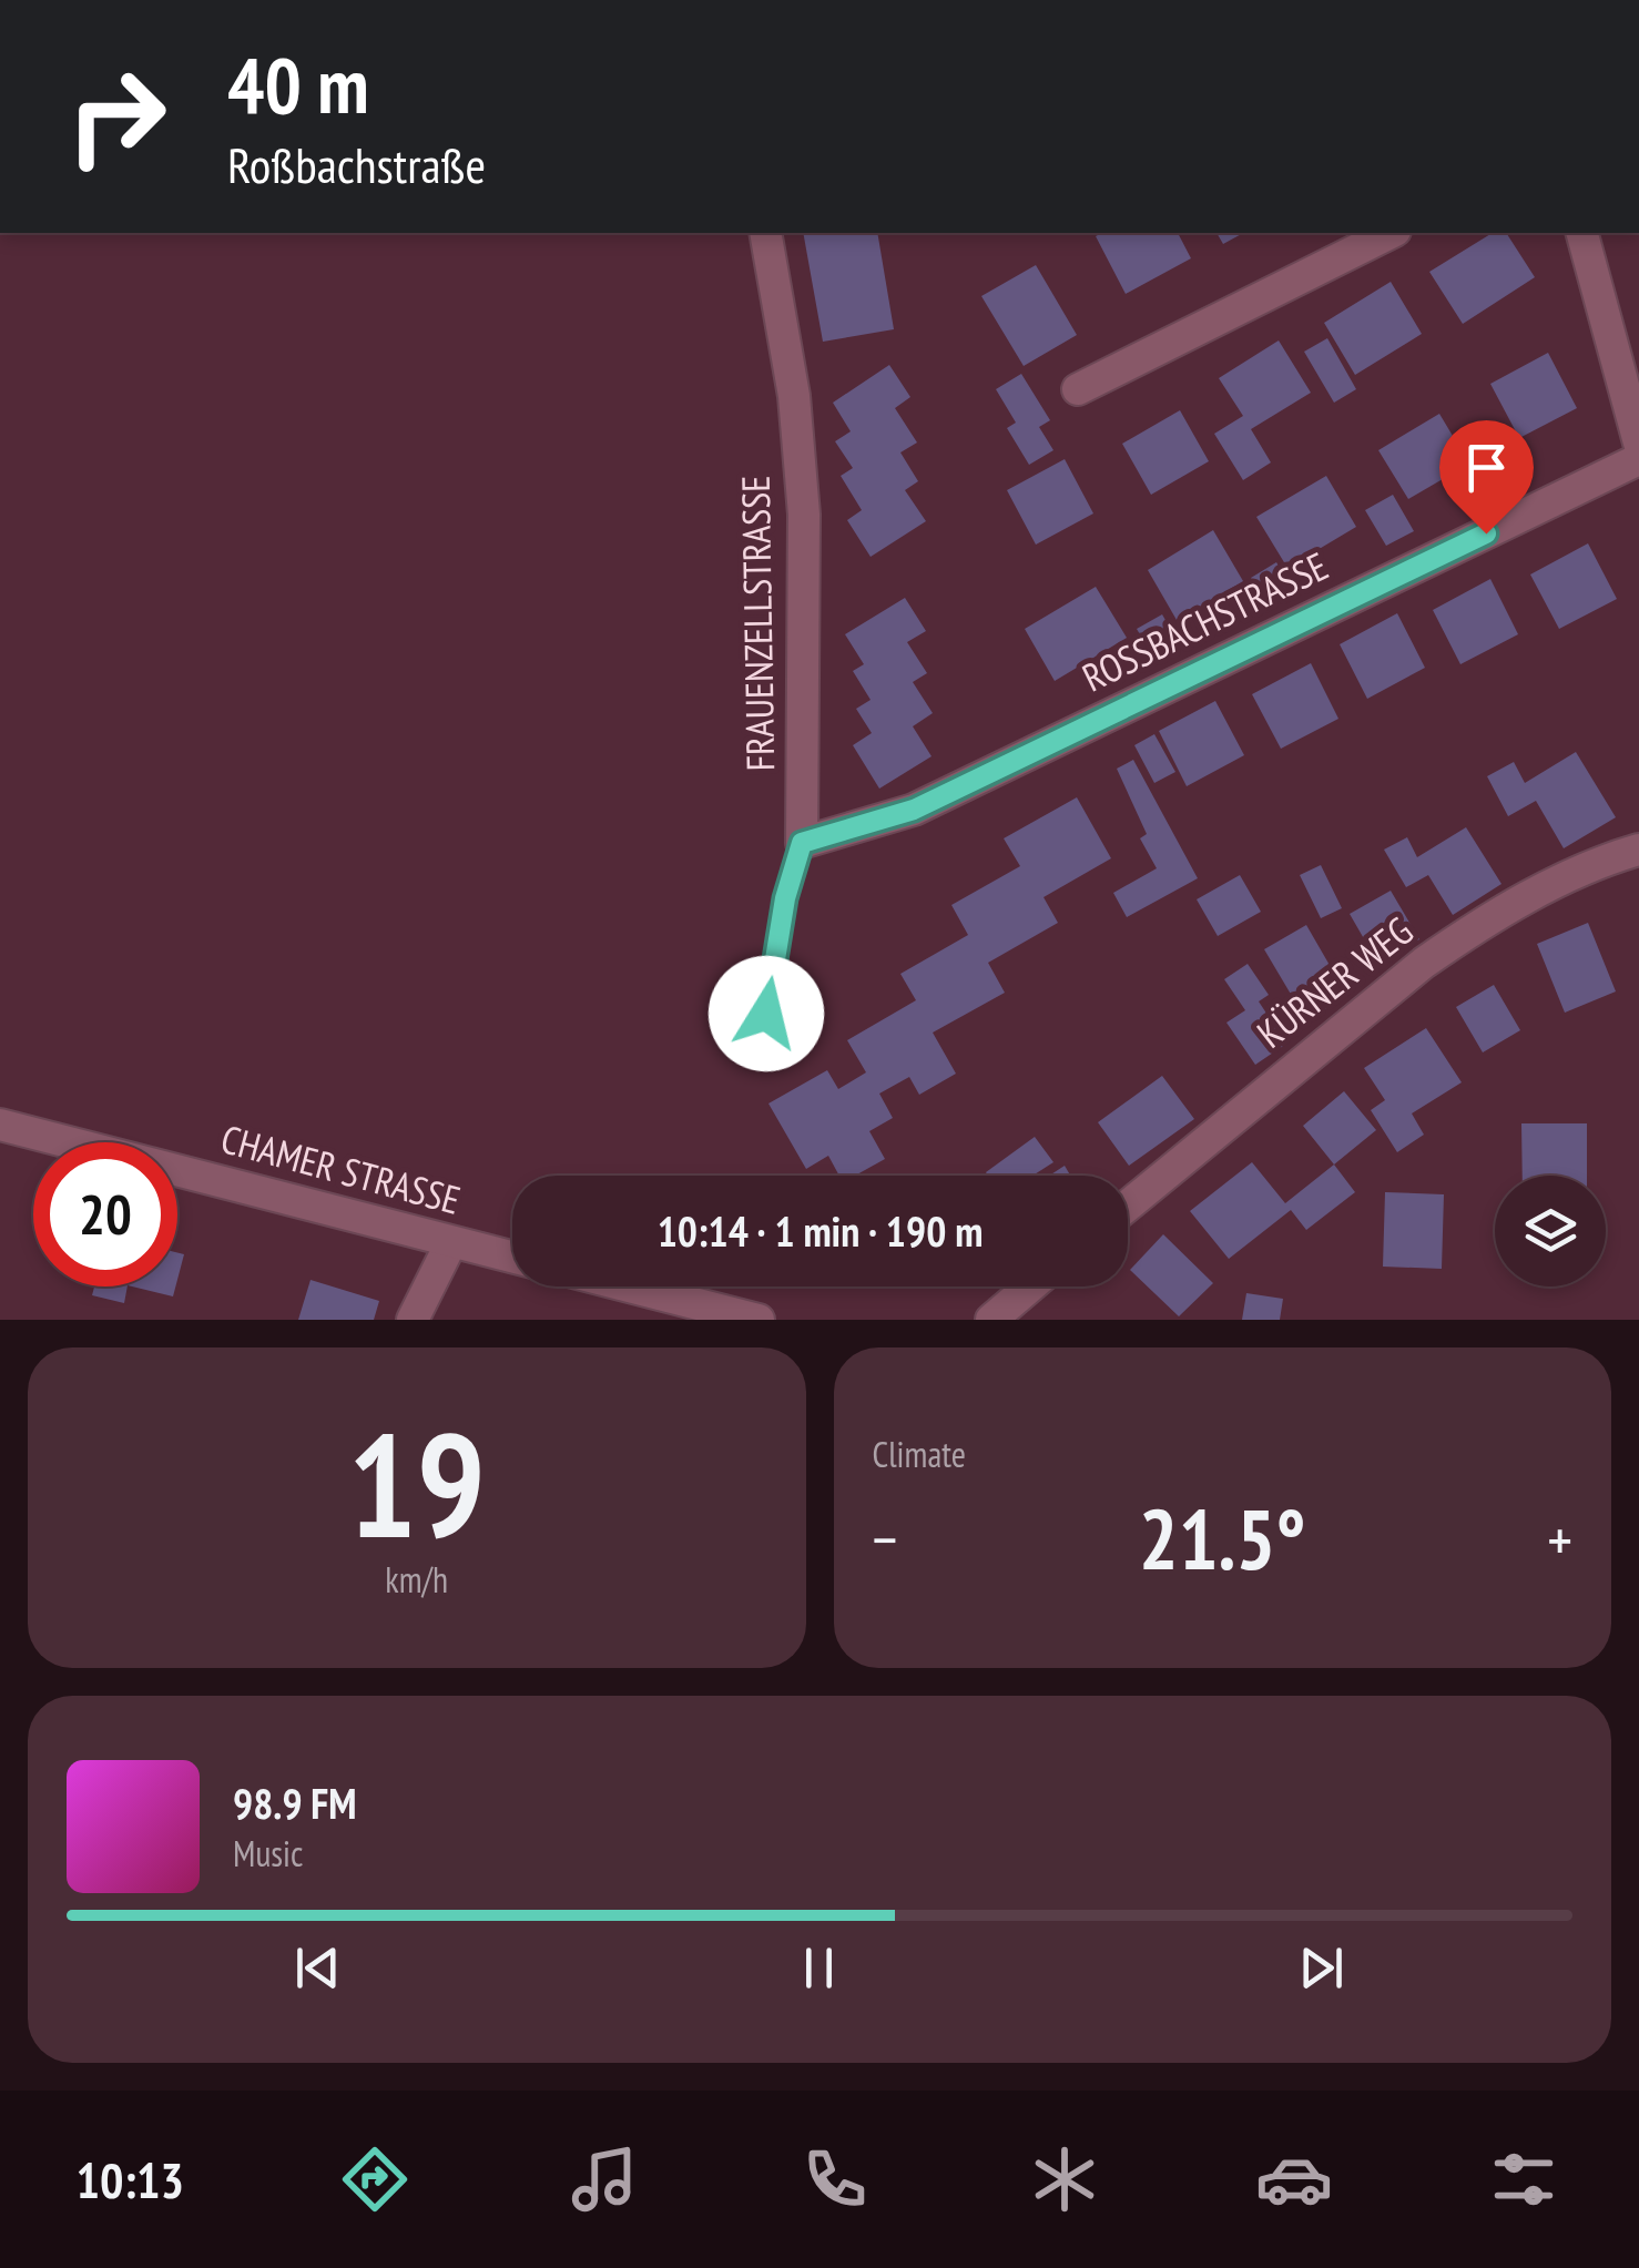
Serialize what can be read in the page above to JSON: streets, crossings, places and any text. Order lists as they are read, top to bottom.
{
  "streets": {
    "street": [
      "ROSSBACHSTRASSE",
      "FRAUENZELLSTRASSE",
      "KÜRNER WEG",
      "CHAMER STRASSE"
    ]
  },
  "crossings": [
    ["ROSSBACHSTRASSE", "FRAUENZELLSTRASSE"]
  ],
  "page": {
    "turn": ["40 m", "Roßbachstraße"],
    "limit": "20",
    "trip": "10:14 · 1 min · 190 m",
    "tile": [
      ["19", "km/h"],
      "Climate"
    ],
    "heat": ["−", "21.5°", "+"],
    "song": ["98.9 FM", "Music"],
    "tabs": "10:13"
  }
}
